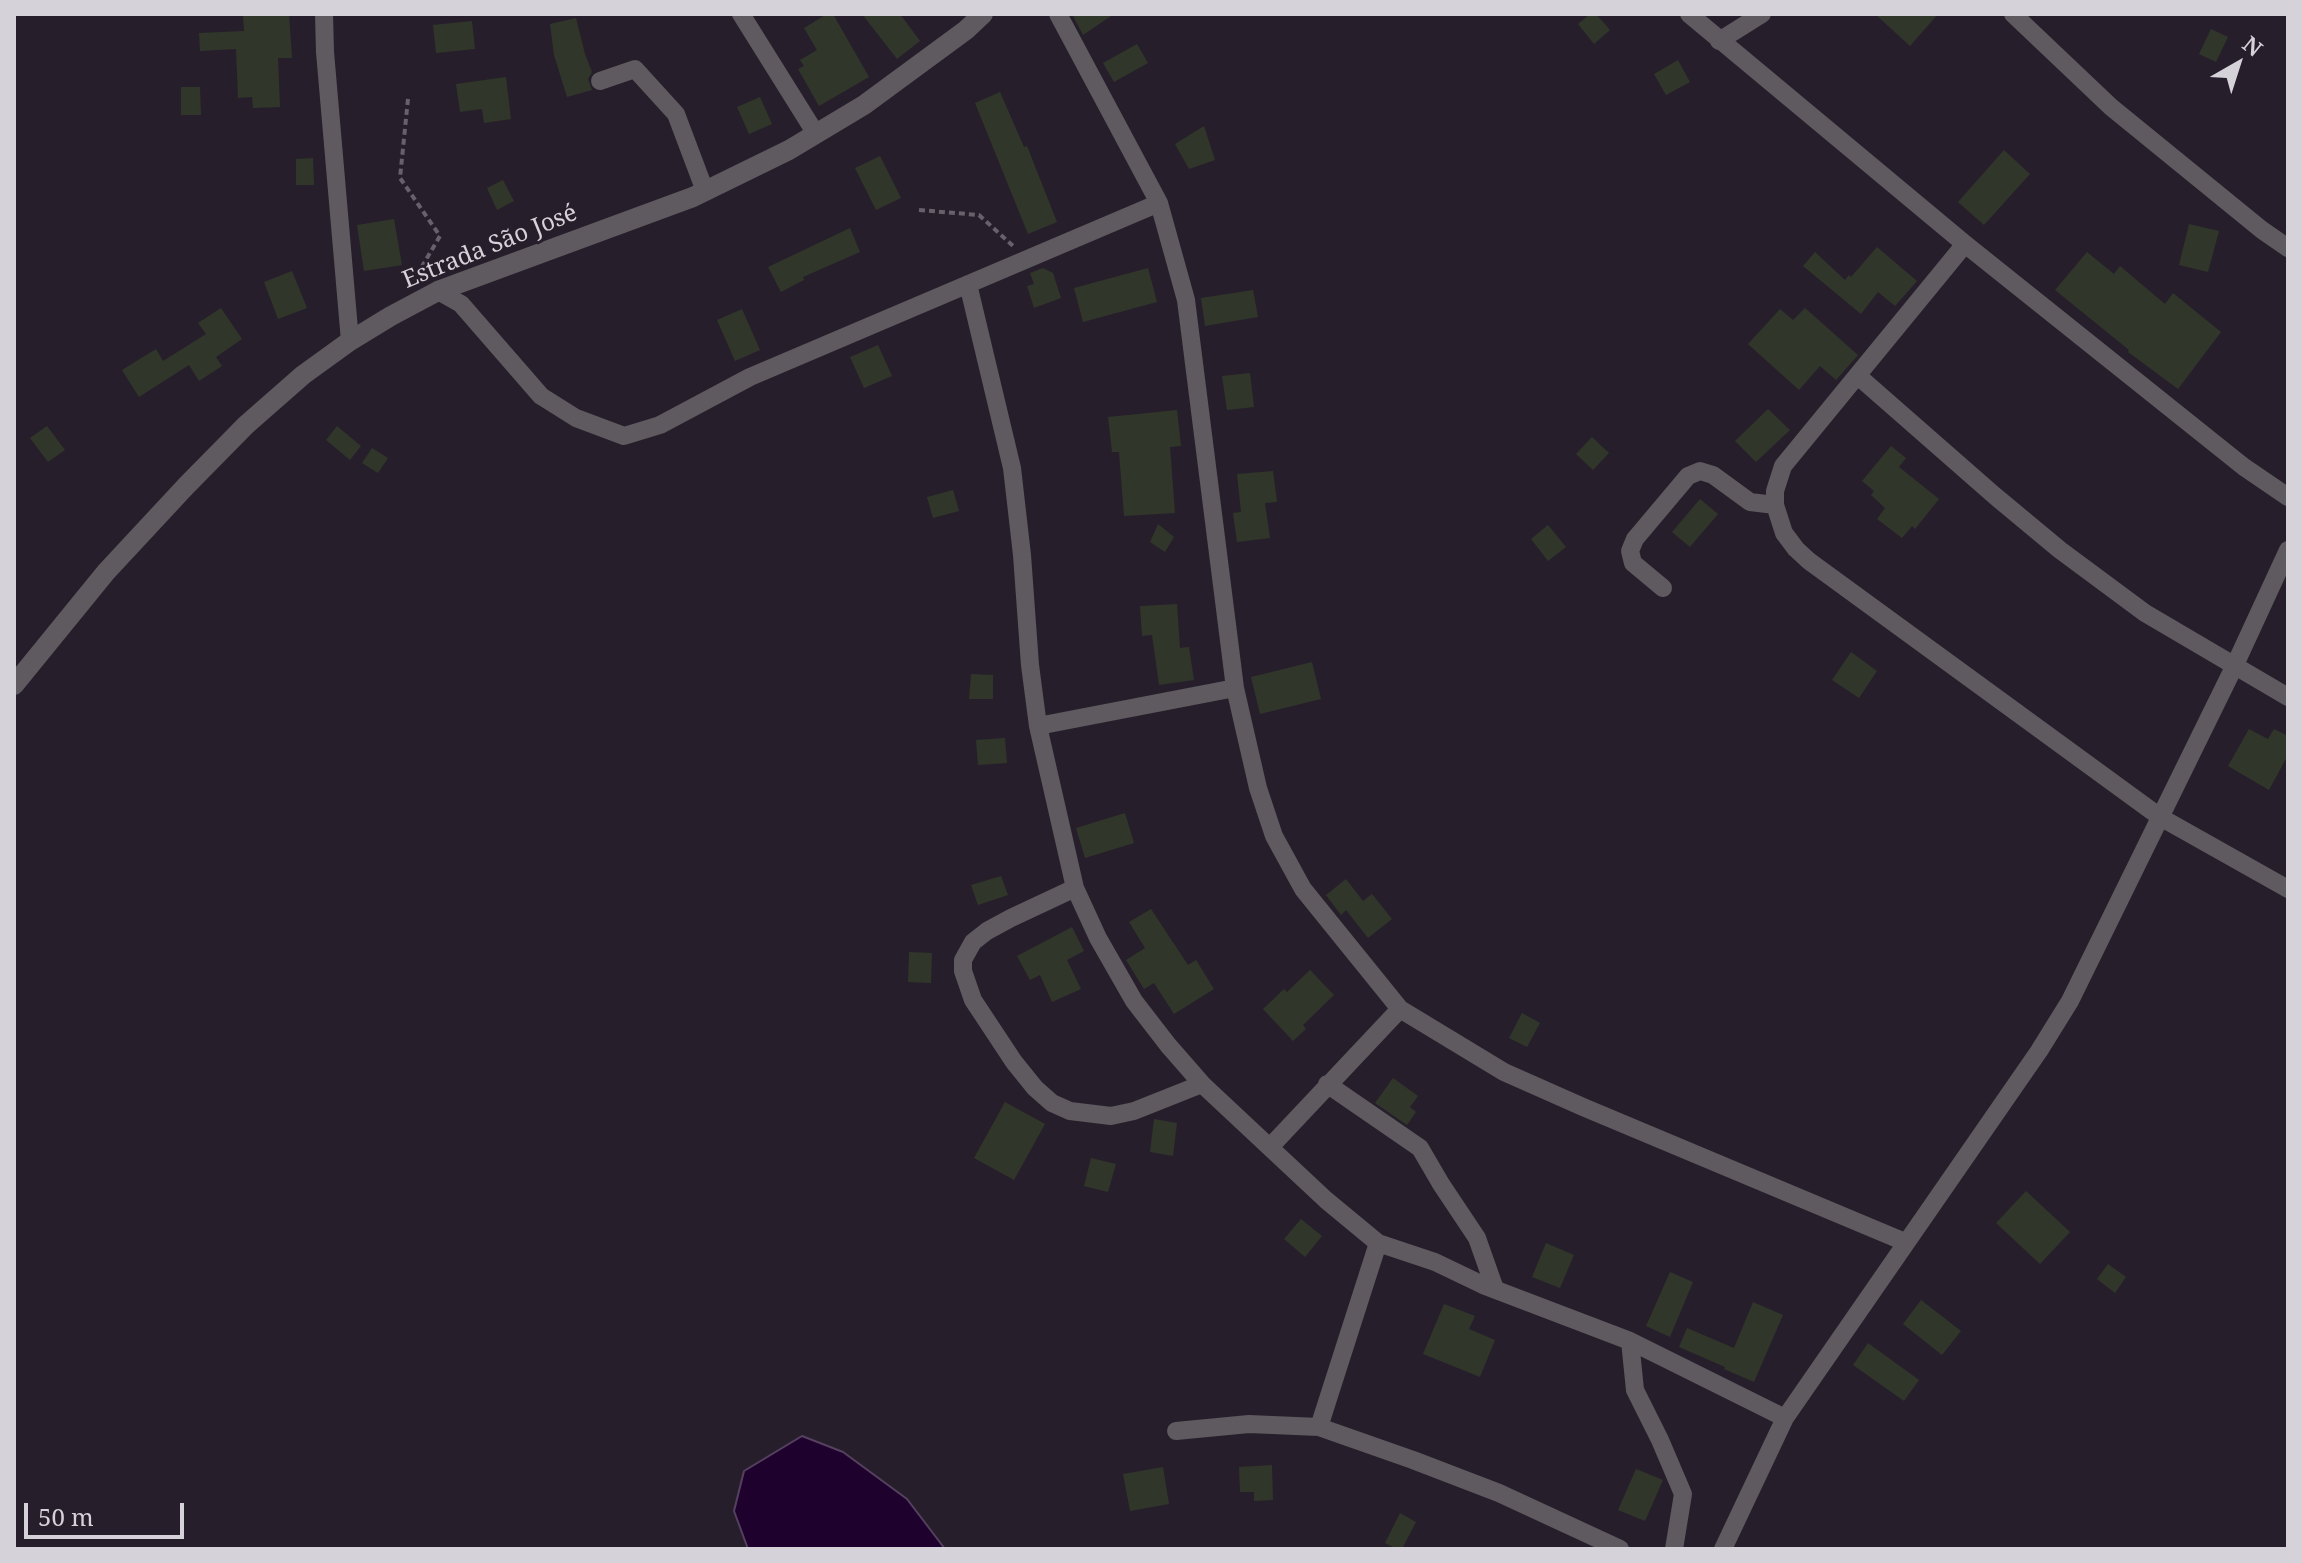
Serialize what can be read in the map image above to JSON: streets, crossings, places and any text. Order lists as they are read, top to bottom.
{
  "streets": {
    "street": ["Estrada São José"]
  },
  "scale_bar": "50 m",
  "north": "top right"
}
